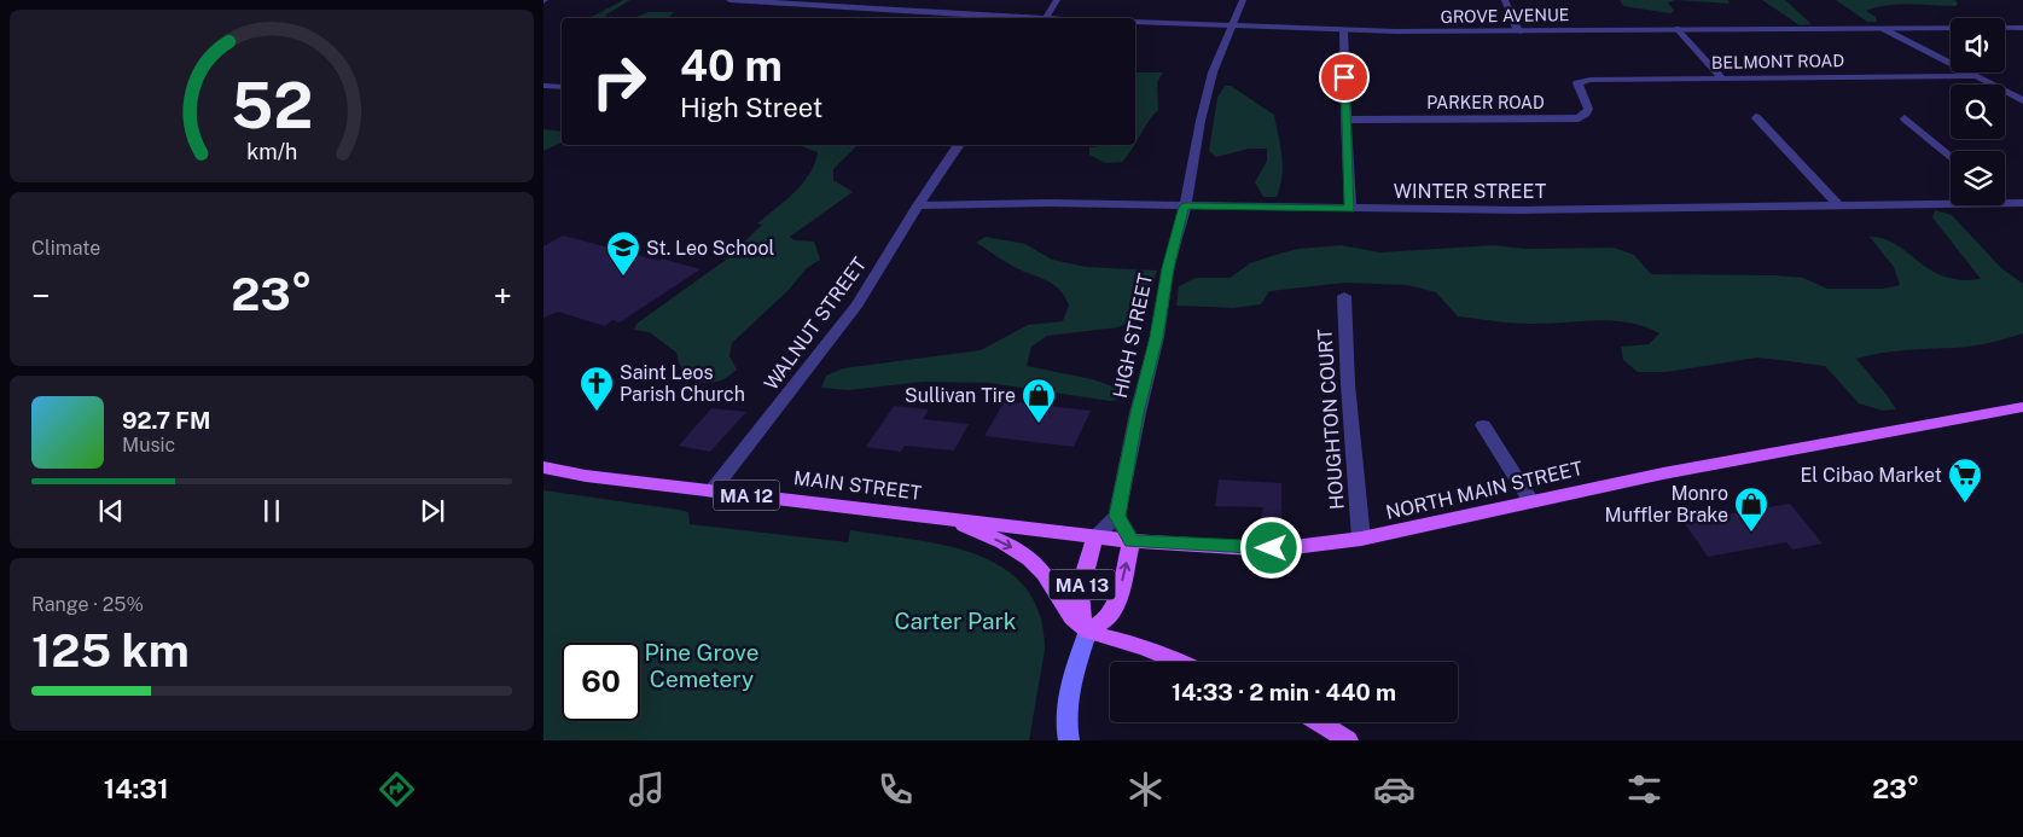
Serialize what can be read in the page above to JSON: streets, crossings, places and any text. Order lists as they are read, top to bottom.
{
  "streets": {
    "main road": [
      "MAIN STREET",
      "NORTH MAIN STREET",
      "MA 12",
      "MA 13"
    ],
    "street": [
      "GROVE AVENUE",
      "BELMONT ROAD",
      "PARKER ROAD",
      "WINTER STREET",
      "WALNUT STREET",
      "HIGH STREET",
      "HOUGHTON COURT"
    ]
  },
  "crossings": [
    ["GROVE AVENUE", "HIGH STREET"],
    ["BELMONT ROAD", "PARKER ROAD"],
    ["WINTER STREET", "WALNUT STREET"],
    ["WINTER STREET", "HIGH STREET"],
    ["WALNUT STREET", "MAIN STREET"],
    ["HOUGHTON COURT", "NORTH MAIN STREET"],
    ["MAIN STREET", "NORTH MAIN STREET"],
    ["NORTH MAIN STREET", "MA 13"]
  ],
  "parks": ["Carter Park", "Pine Grove Cemetery"],
  "places": {
    "school or university": ["St. Leo School"],
    "church": ["Saint Leos Parish Church"],
    "shop": ["Sullivan Tire", "Monro Muffler Brake"],
    "supermarket": ["El Cibao Market"]
  },
  "page": {
    "turn": ["40 m", "High Street"],
    "tile": [
      "Climate",
      ["Range · 25%", "125 km"]
    ],
    "heat": ["−", "23°", "+"],
    "song": ["92.7 FM", "Music"],
    "limit": "60",
    "trip": "14:33 · 2 min · 440 m",
    "tabs": ["14:31", "23°"],
    "gauge": ["52", "km/h"]
  }
}
